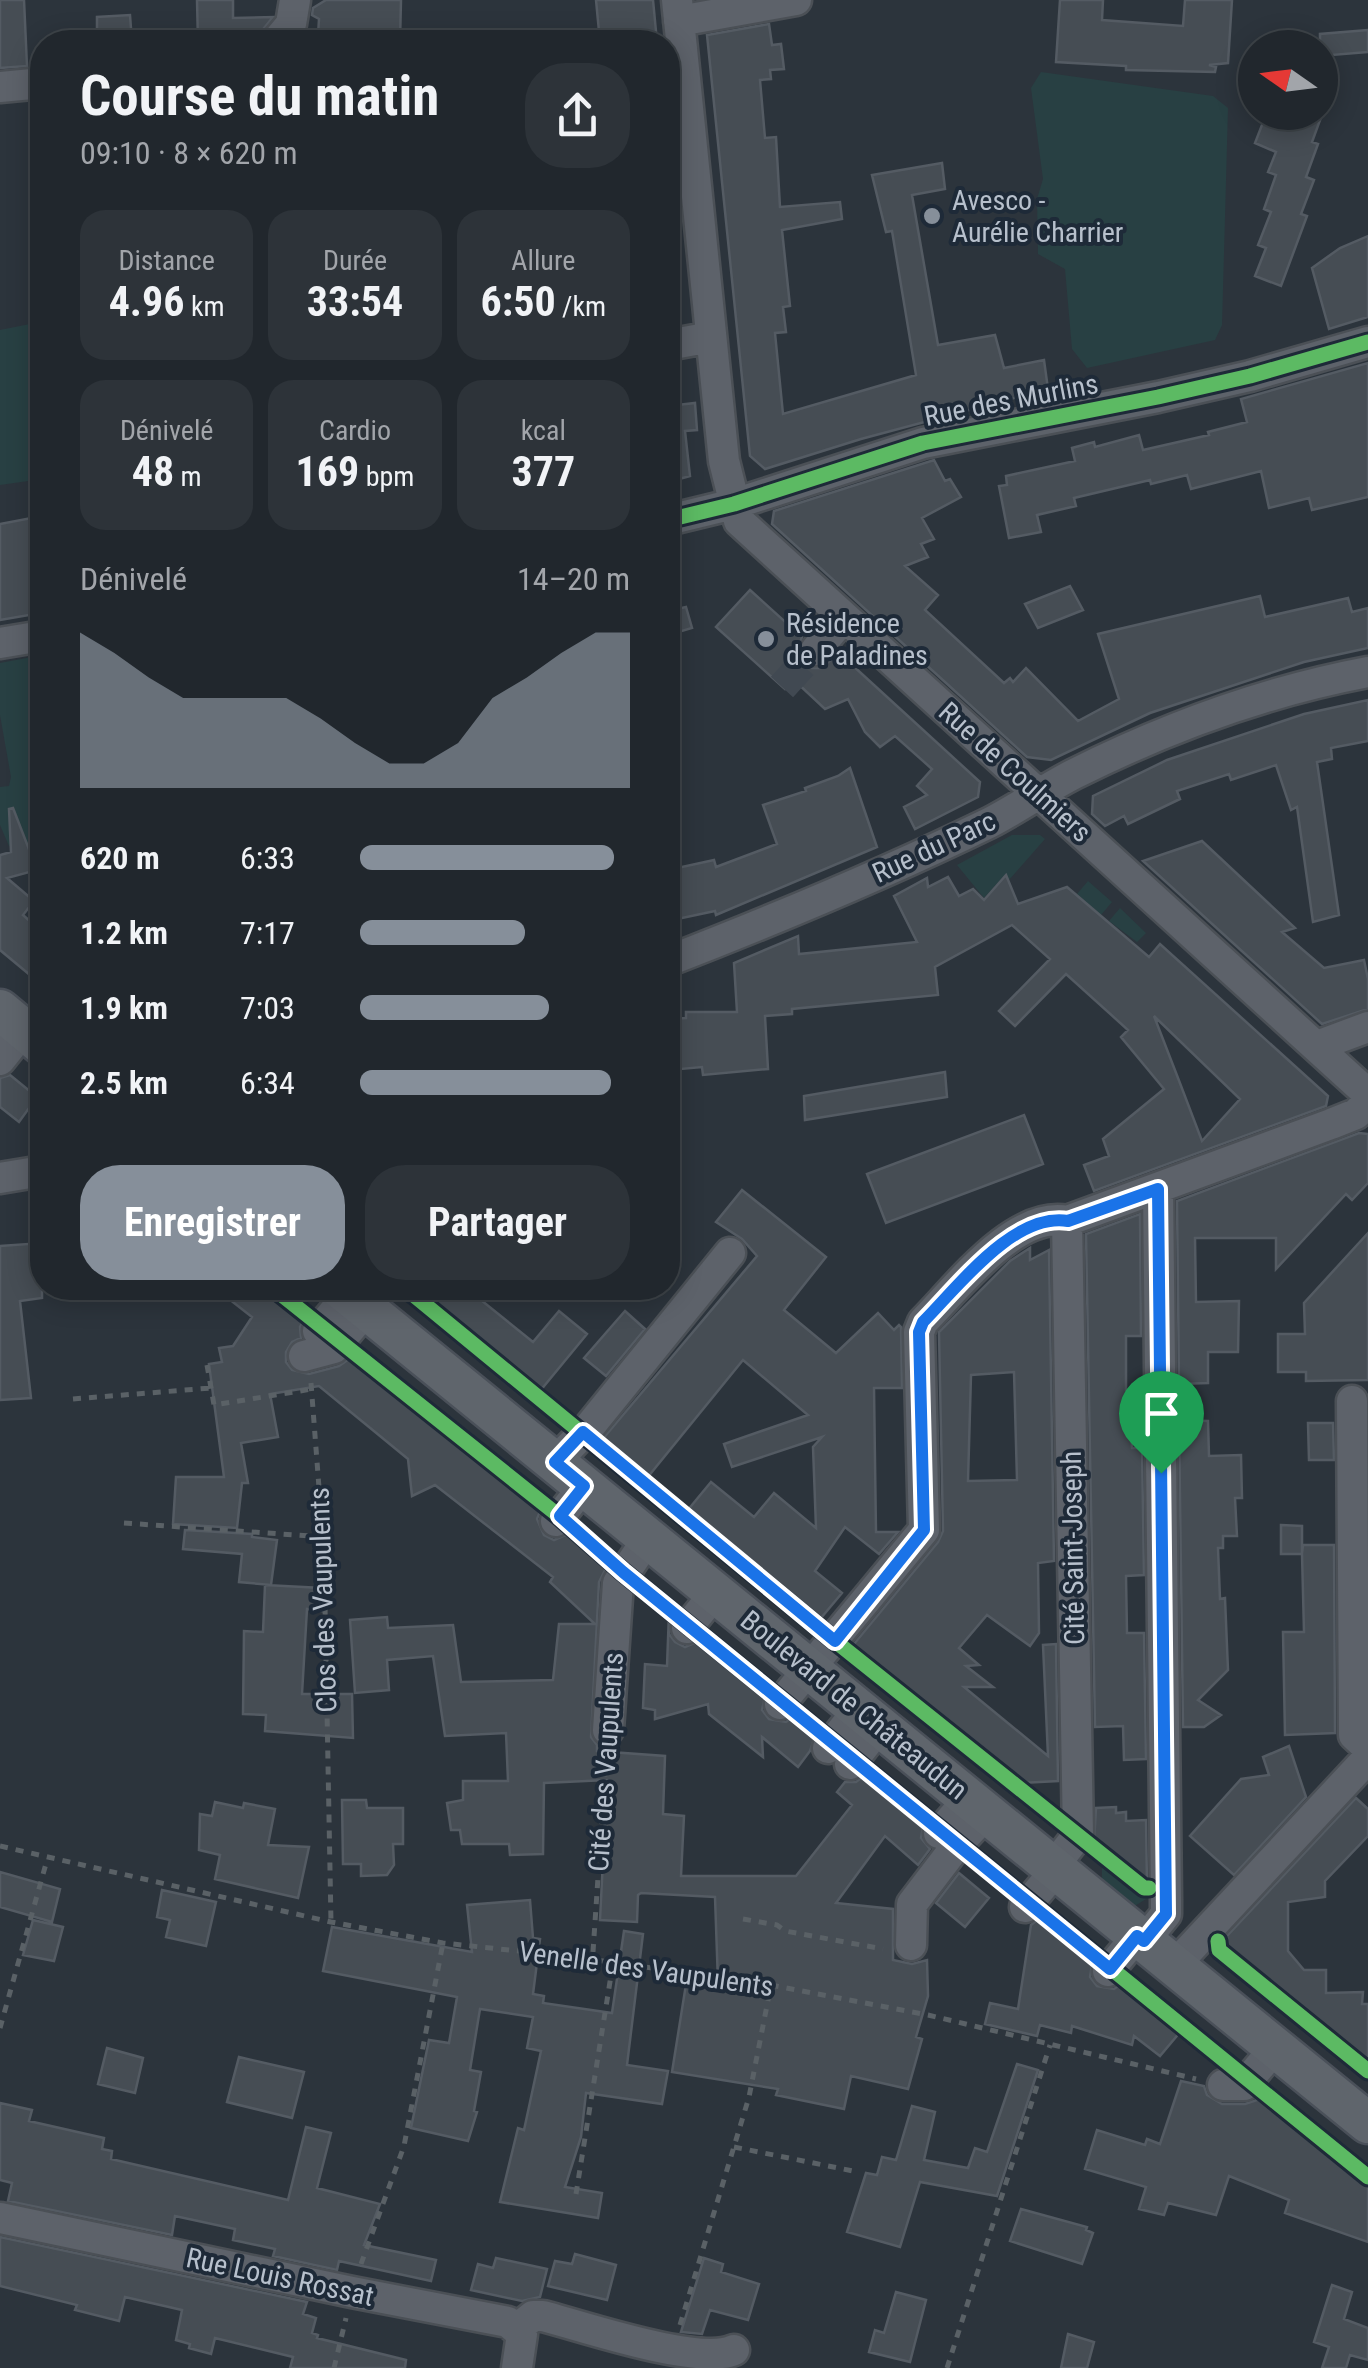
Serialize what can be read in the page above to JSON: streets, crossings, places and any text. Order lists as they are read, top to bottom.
{
  "streets": {
    "main road": ["Boulevard de Châteaudun"],
    "street": [
      "Rue des Murlins",
      "Rue de Coulmiers",
      "Rue du Parc",
      "Cité Saint-Joseph",
      "Cité des Vaupulents",
      "Rue Louis Rossat"
    ],
    "path": ["Clos des Vaupulents", "Venelle des Vaupulents"]
  },
  "crossings": [
    ["Rue des Murlins", "Rue de Coulmiers"],
    ["Rue de Coulmiers", "Rue du Parc"],
    ["Cité Saint-Joseph", "Boulevard de Châteaudun"],
    ["Clos des Vaupulents", "Venelle des Vaupulents"],
    ["Boulevard de Châteaudun", "Cité des Vaupulents"]
  ],
  "places": ["Avesco - Aurélie Charrier", "Résidence de Paladines"],
  "north": "left",
  "page": {
    "heading": ["Course du matin", "09:10 · 8 × 620 m"],
    "stats": [
      ["Distance", "4.96 km"],
      ["Durée", "33:54"],
      ["Allure", "6:50 /km"],
      ["Dénivelé", "48 m"],
      ["Cardio", "169 bpm"],
      ["kcal", "377"]
    ],
    "chart": ["Dénivelé", "14–20 m"],
    "list": [
      {
        "name": "620 m",
        "note": "6:33"
      },
      {
        "name": "1.2 km",
        "note": "7:17"
      },
      {
        "name": "1.9 km",
        "note": "7:03"
      },
      {
        "name": "2.5 km",
        "note": "6:34"
      }
    ],
    "buttons": ["Enregistrer", "Partager"]
  }
}
